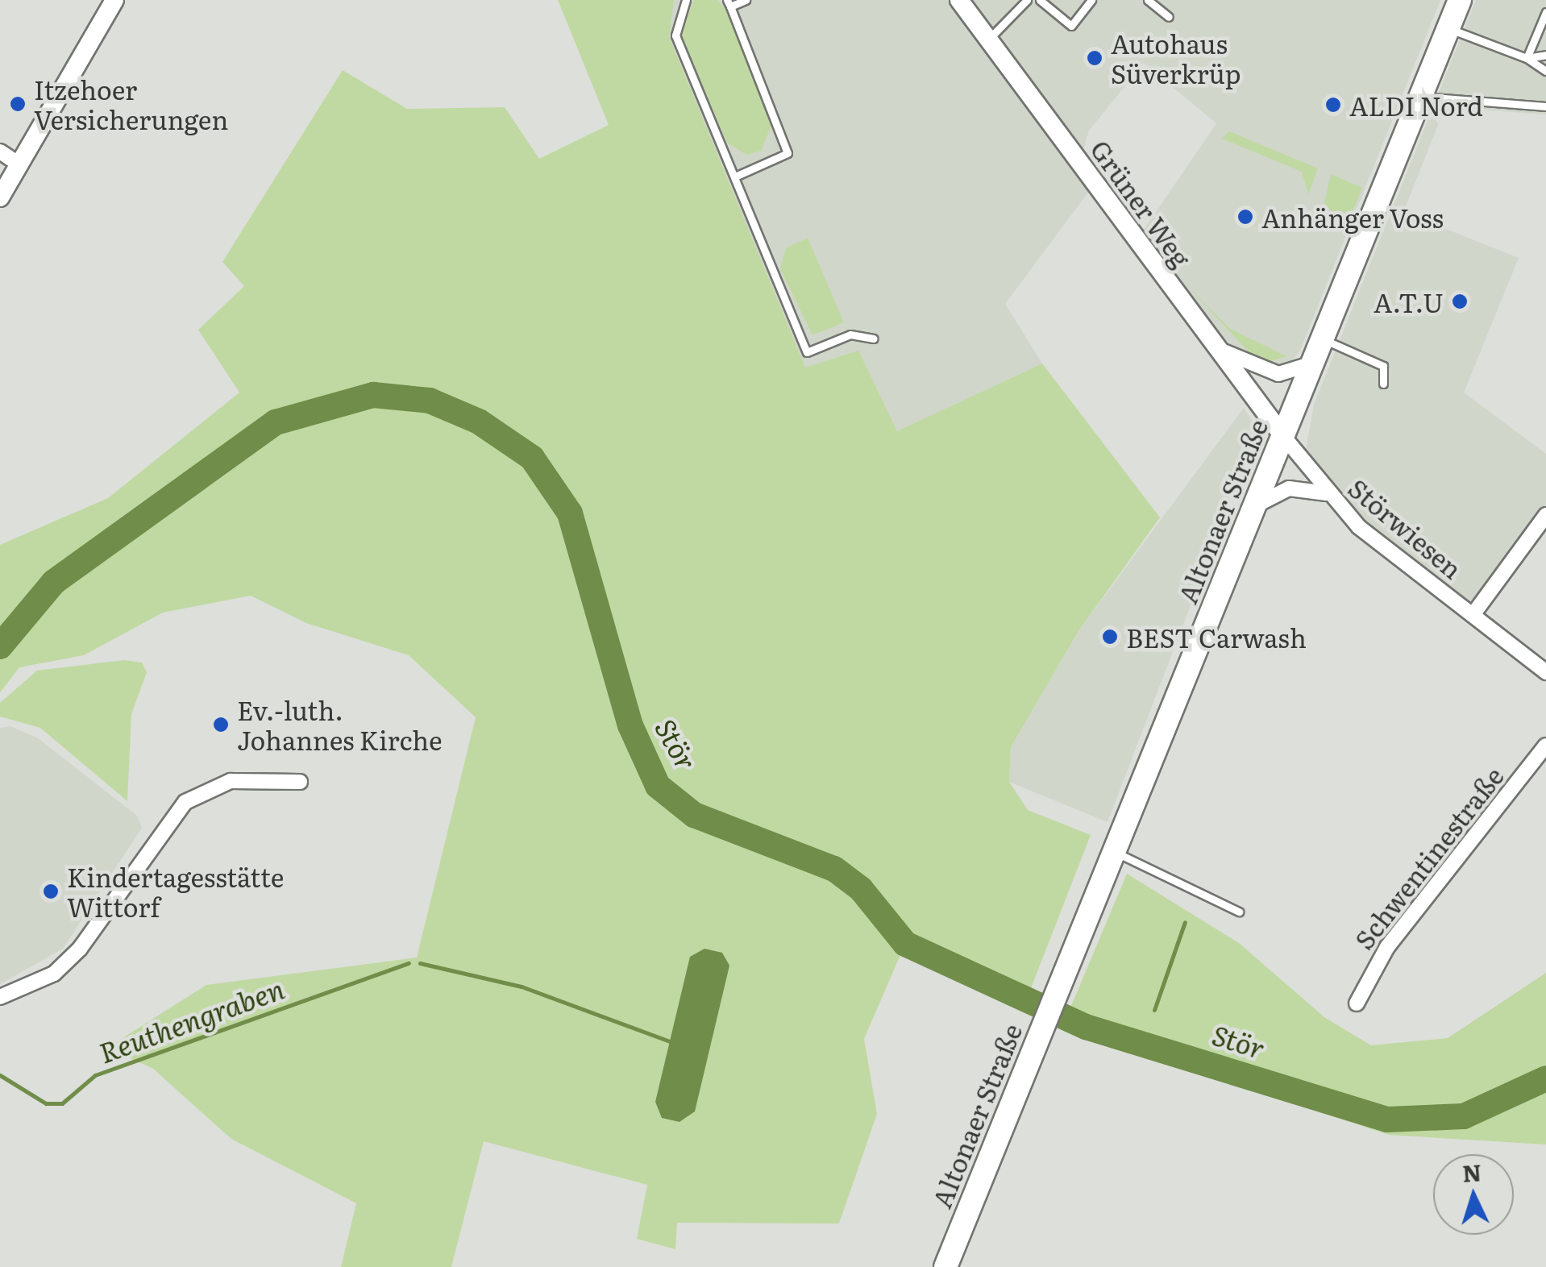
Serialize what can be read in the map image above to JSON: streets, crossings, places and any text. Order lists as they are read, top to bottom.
{
  "streets": {
    "main road": ["Altonaer Straße"],
    "street": ["Grüner Weg", "Störwiesen", "Schwentinestraße"]
  },
  "crossings": [
    ["Grüner Weg", "Altonaer Straße"],
    ["Grüner Weg", "Störwiesen"],
    ["Altonaer Straße", "Störwiesen"]
  ],
  "water": ["Stör", "Reuthengraben"],
  "places": [
    "Autohaus Süverkrüp",
    "Itzehoer Versicherungen",
    "ALDI Nord",
    "Anhänger Voss",
    "A.T.U",
    "BEST Carwash",
    "Ev.-luth. Johannes Kirche",
    "Kindertagesstätte Wittorf"
  ],
  "north": "top"
}
